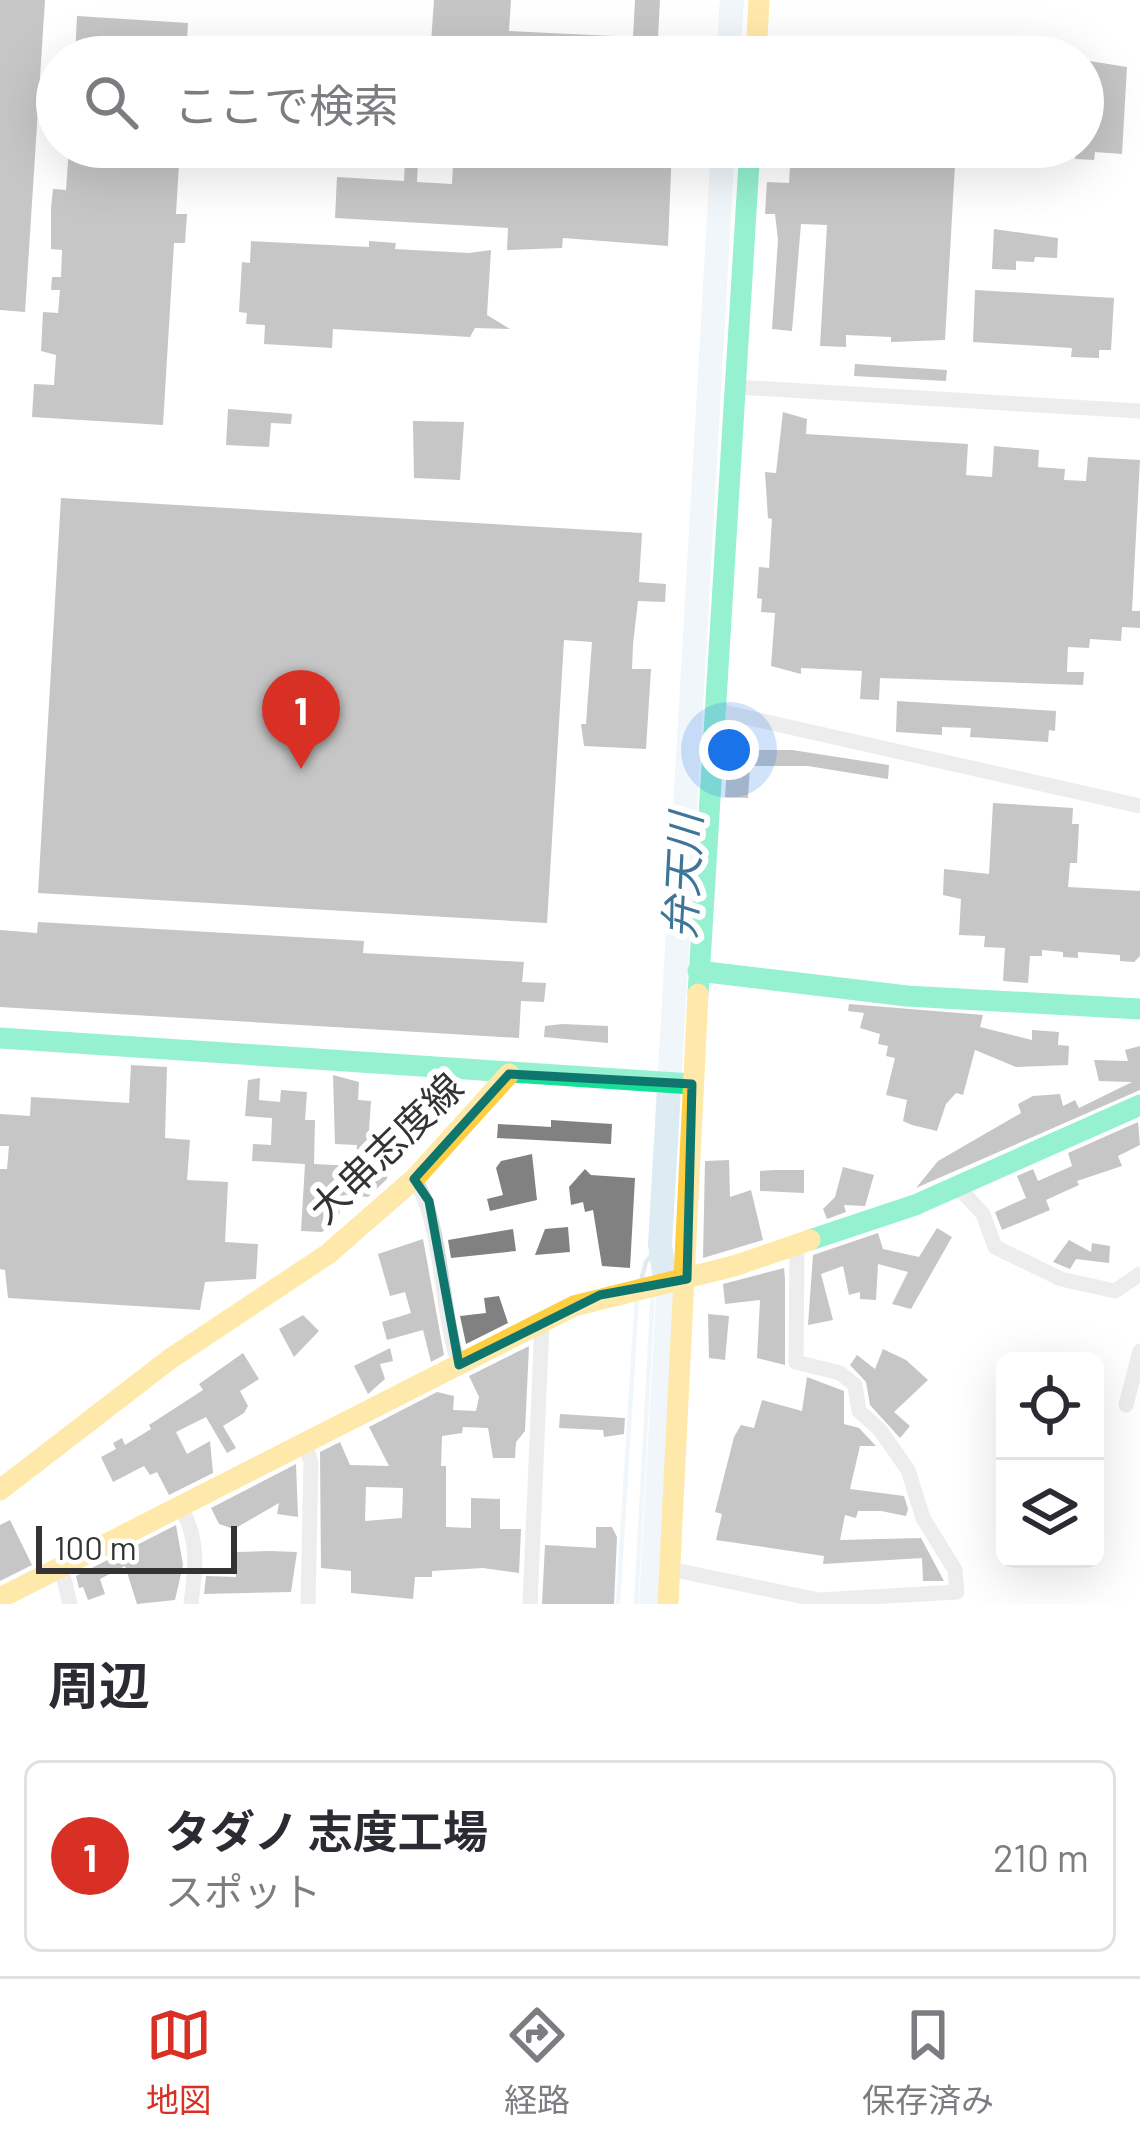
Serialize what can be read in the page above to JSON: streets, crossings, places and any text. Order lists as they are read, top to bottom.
{
  "streets": {
    "main road": ["大串志度線"]
  },
  "water": ["弁天川"],
  "scale_bar": "100 m",
  "page": {
    "search": "ここで検索",
    "pins": "1",
    "scale": "100 m",
    "heading": "周辺",
    "list": [
      {
        "mark": "1",
        "name": "タダノ 志度工場",
        "note": "スポット",
        "value": "210 m"
      }
    ],
    "nav": ["地図", "経路", "保存済み"]
  }
}
